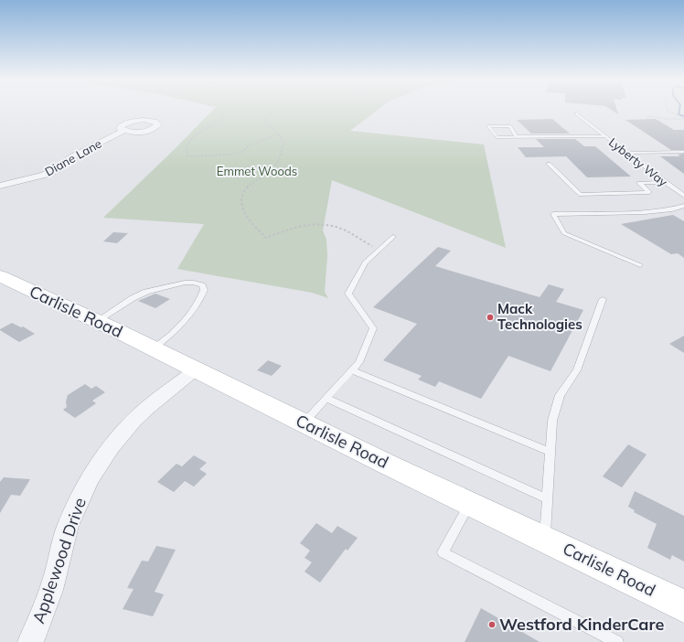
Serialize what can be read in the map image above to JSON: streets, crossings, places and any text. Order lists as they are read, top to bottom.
{
  "streets": {
    "main road": ["Carlisle Road"],
    "street": ["Diane Lane", "Applewood Drive"],
    "lane": ["Lyberty Way"]
  },
  "crossings": [
    ["Carlisle Road", "Applewood Drive"]
  ],
  "parks": ["Emmet Woods"],
  "places": ["Mack Technologies", "Westford KinderCare"]
}
